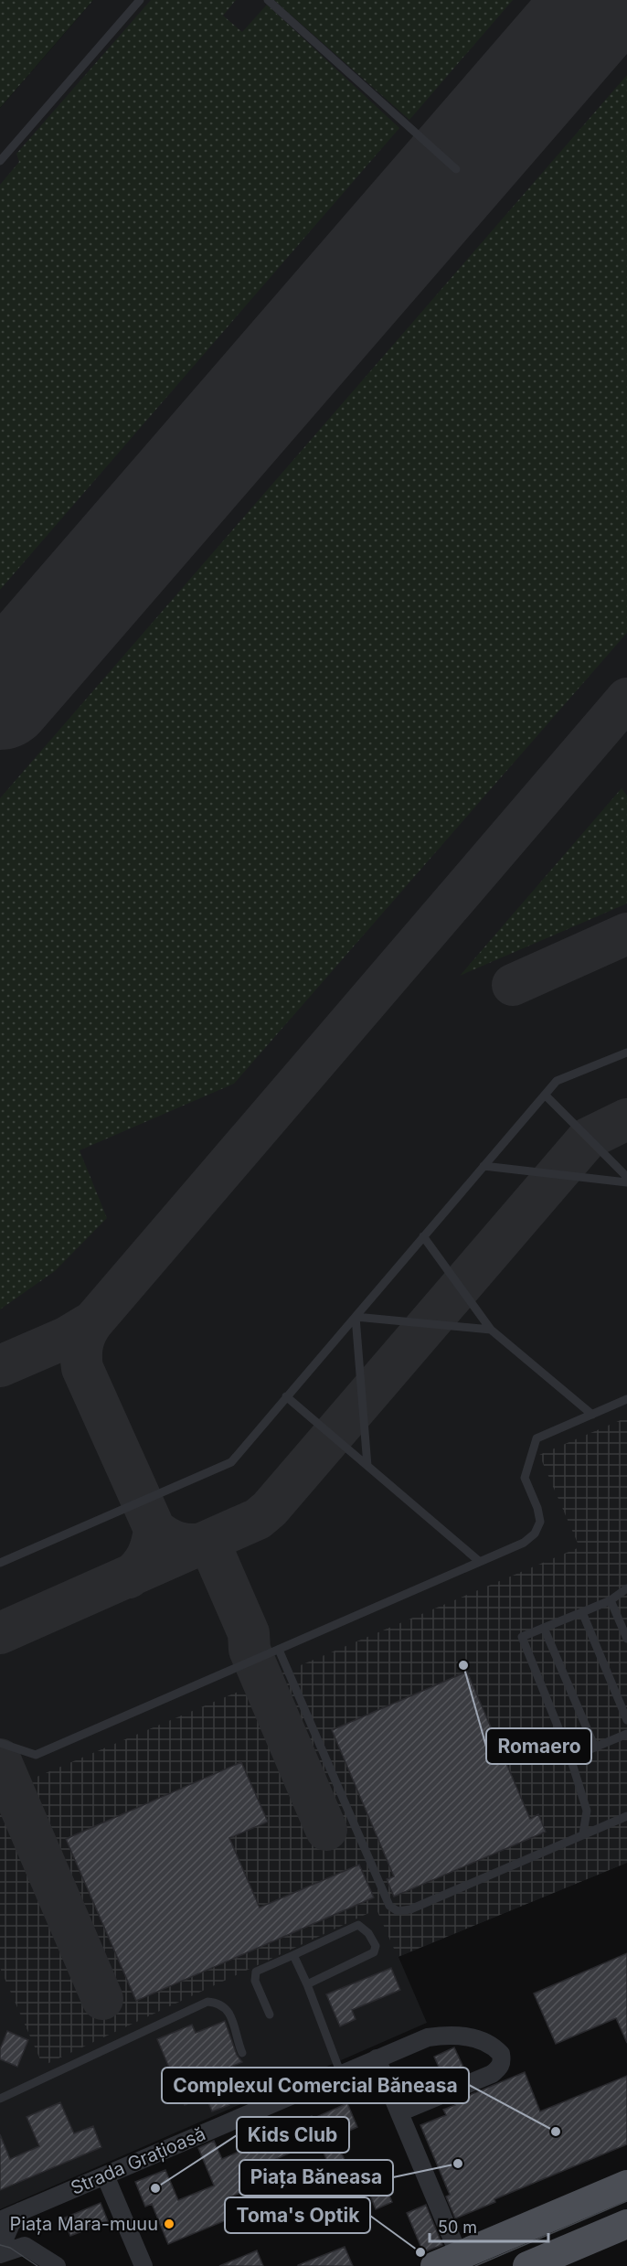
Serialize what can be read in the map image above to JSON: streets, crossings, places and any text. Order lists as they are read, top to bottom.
{
  "streets": {
    "street": ["Strada Grațioasă"]
  },
  "places": [
    "Romaero",
    "Complexul Comercial Băneasa",
    "Piața Băneasa",
    "Kids Club",
    "Piața Mara-muuu",
    "Toma's Optik"
  ],
  "scale_bar": "50 m"
}
